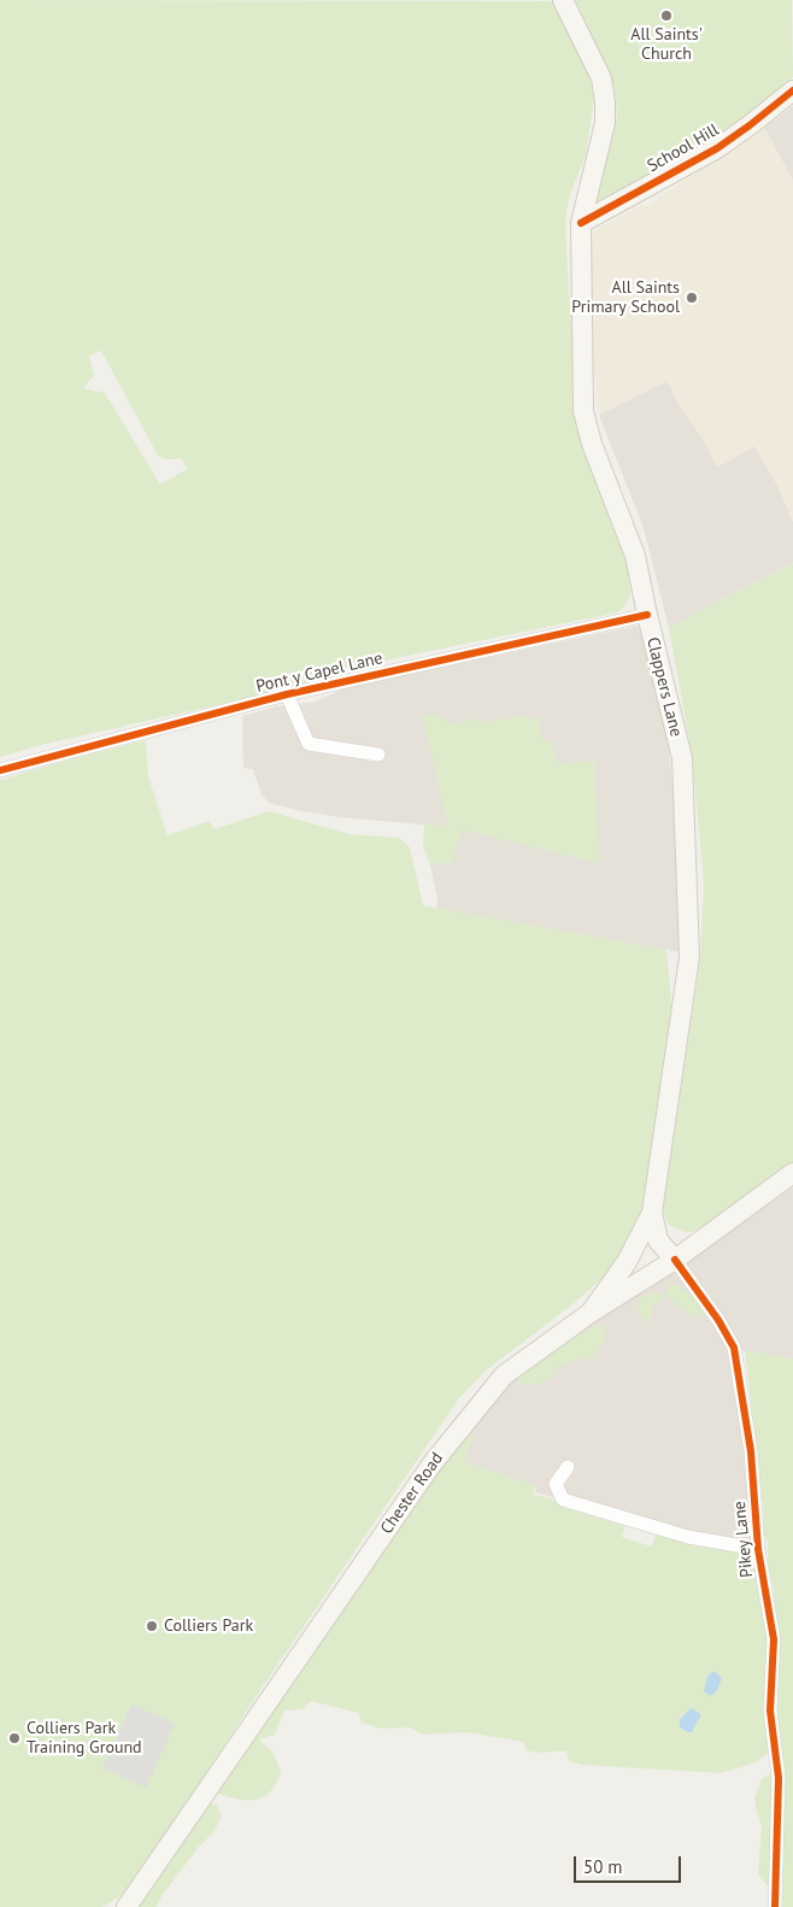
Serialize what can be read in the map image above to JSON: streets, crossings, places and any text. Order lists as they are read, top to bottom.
{
  "streets": {
    "main road": ["School Hill", "Clappers Lane", "Chester Road"],
    "street": ["Pont y Capel Lane", "Pikey Lane"]
  },
  "crossings": [
    ["School Hill", "Clappers Lane"],
    ["Pont y Capel Lane", "Clappers Lane"],
    ["Clappers Lane", "Chester Road"],
    ["Clappers Lane", "Pikey Lane"],
    ["Chester Road", "Pikey Lane"]
  ],
  "places": [
    "All Saints' Church",
    "All Saints Primary School",
    "Colliers Park",
    "Colliers Park Training Ground"
  ],
  "scale_bar": "50 m"
}
